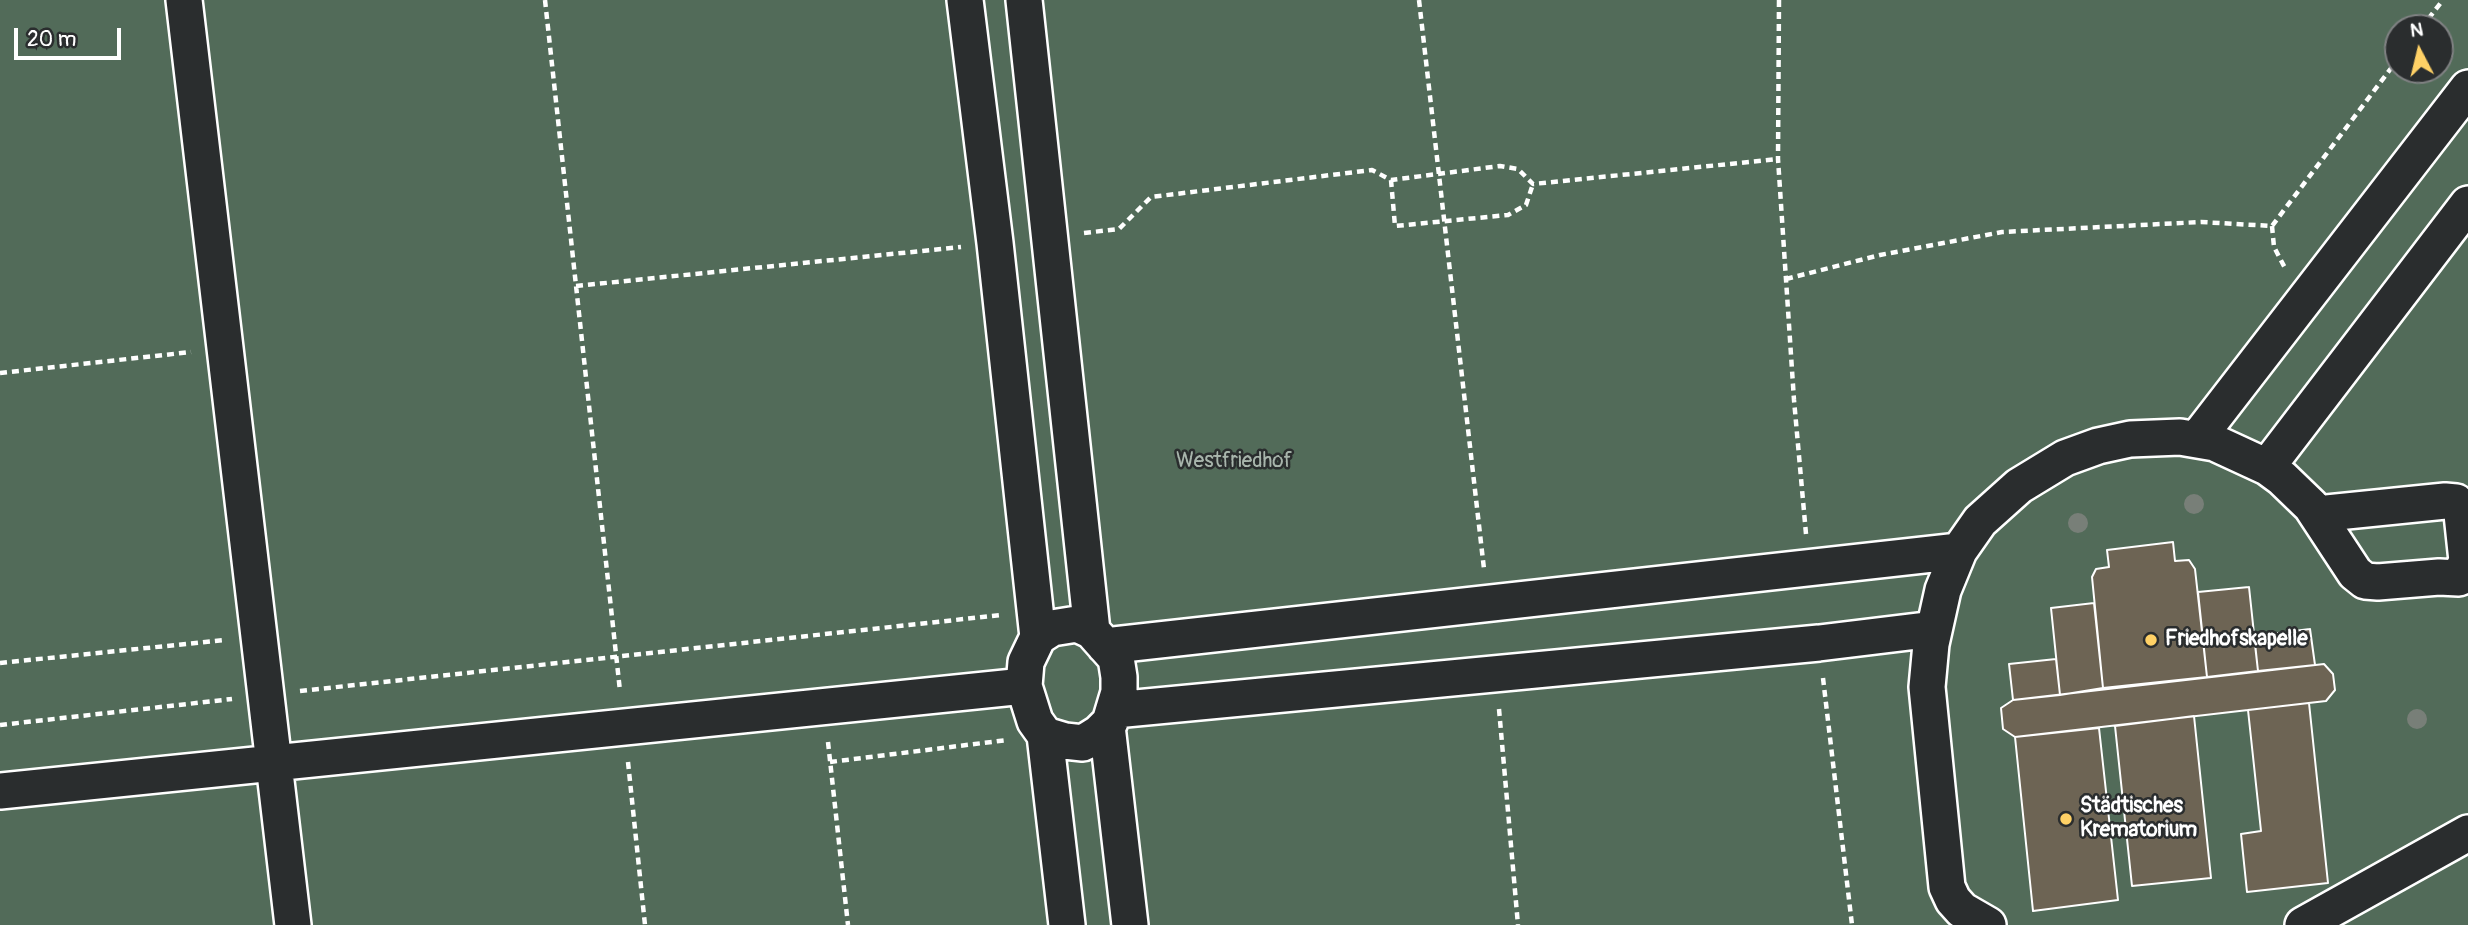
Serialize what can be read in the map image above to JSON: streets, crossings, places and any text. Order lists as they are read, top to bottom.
{
  "parks": ["Westfriedhof"],
  "places": ["Friedhofskapelle", "Städtisches Krematorium"],
  "scale_bar": "20 m",
  "north": "top"
}
